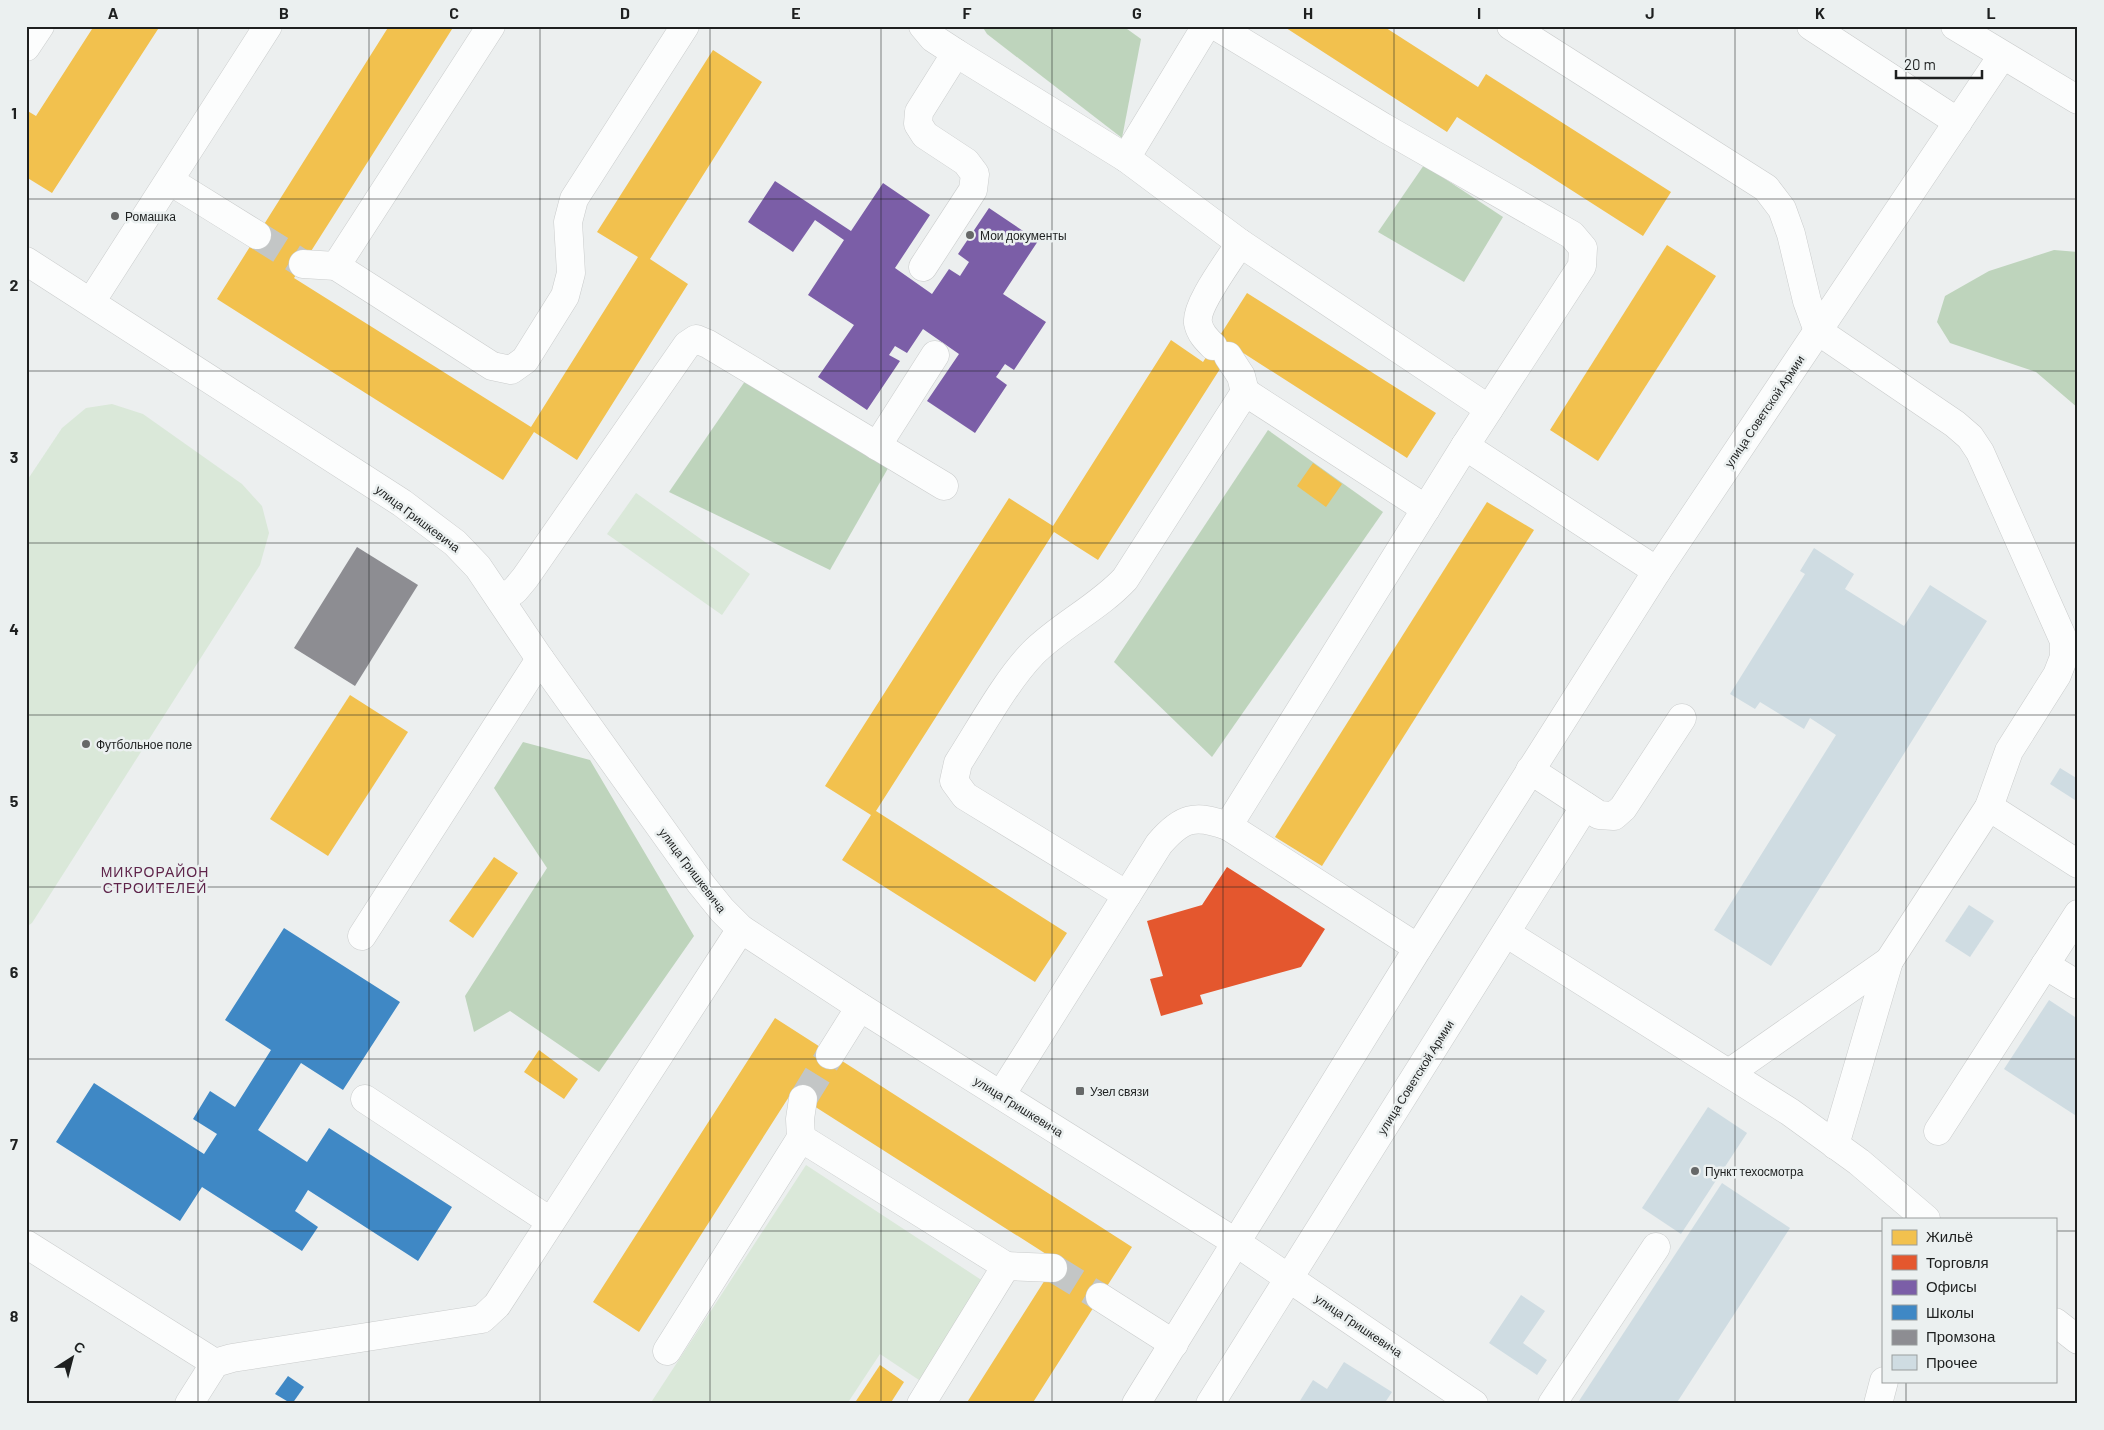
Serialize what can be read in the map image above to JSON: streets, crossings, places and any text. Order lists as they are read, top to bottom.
{
  "streets": {
    "street": ["улица Советской Армии", "улица Гришкевича"]
  },
  "crossings": [
    ["улица Советской Армии", "улица Гришкевича"]
  ],
  "districts": ["МИКРОРАЙОН СТРОИТЕЛЕЙ"],
  "places": {
    "other": [
      "Ромашка",
      "Мои документы",
      "Футбольное поле",
      "Пункт техосмотра"
    ],
    "transit": ["Узел связи"]
  },
  "legend": [
    "Жильё",
    "Торговля",
    "Офисы",
    "Школы",
    "Промзона",
    "Прочее"
  ],
  "scale_bar": "20 m",
  "north": "top right",
  "grid": {
    "columns": [
      "A",
      "B",
      "C",
      "D",
      "E",
      "F",
      "G",
      "H",
      "I",
      "J",
      "K",
      "L"
    ],
    "rows": [
      "1",
      "2",
      "3",
      "4",
      "5",
      "6",
      "7",
      "8"
    ]
  }
}
